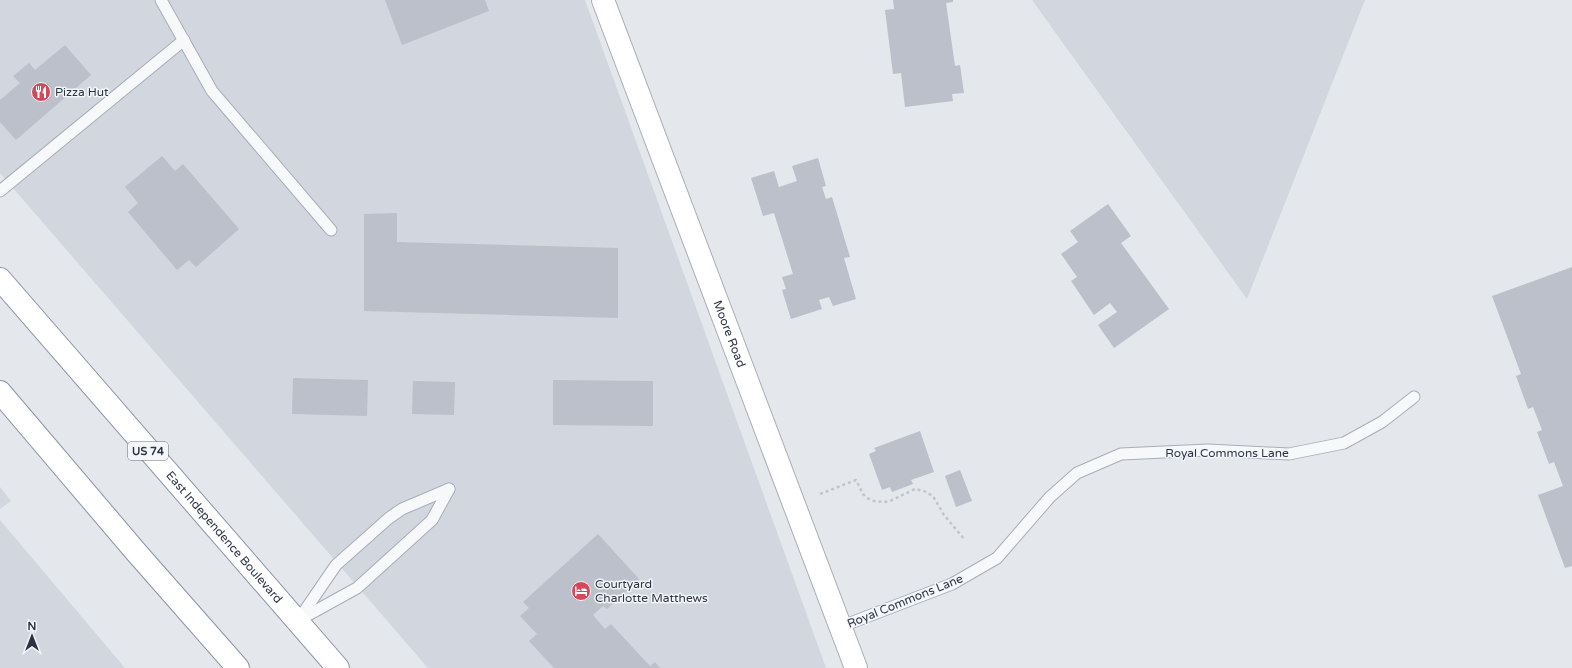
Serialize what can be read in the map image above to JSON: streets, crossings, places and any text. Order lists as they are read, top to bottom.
{
  "streets": {
    "main road": ["Moore Road", "US 74", "East Independence Boulevard"],
    "lane": ["Royal Commons Lane"]
  },
  "crossings": [
    ["Moore Road", "Royal Commons Lane"]
  ],
  "places": {
    "restaurant": ["Pizza Hut"],
    "hotel": ["Courtyard Charlotte Matthews"]
  },
  "north": "top"
}
